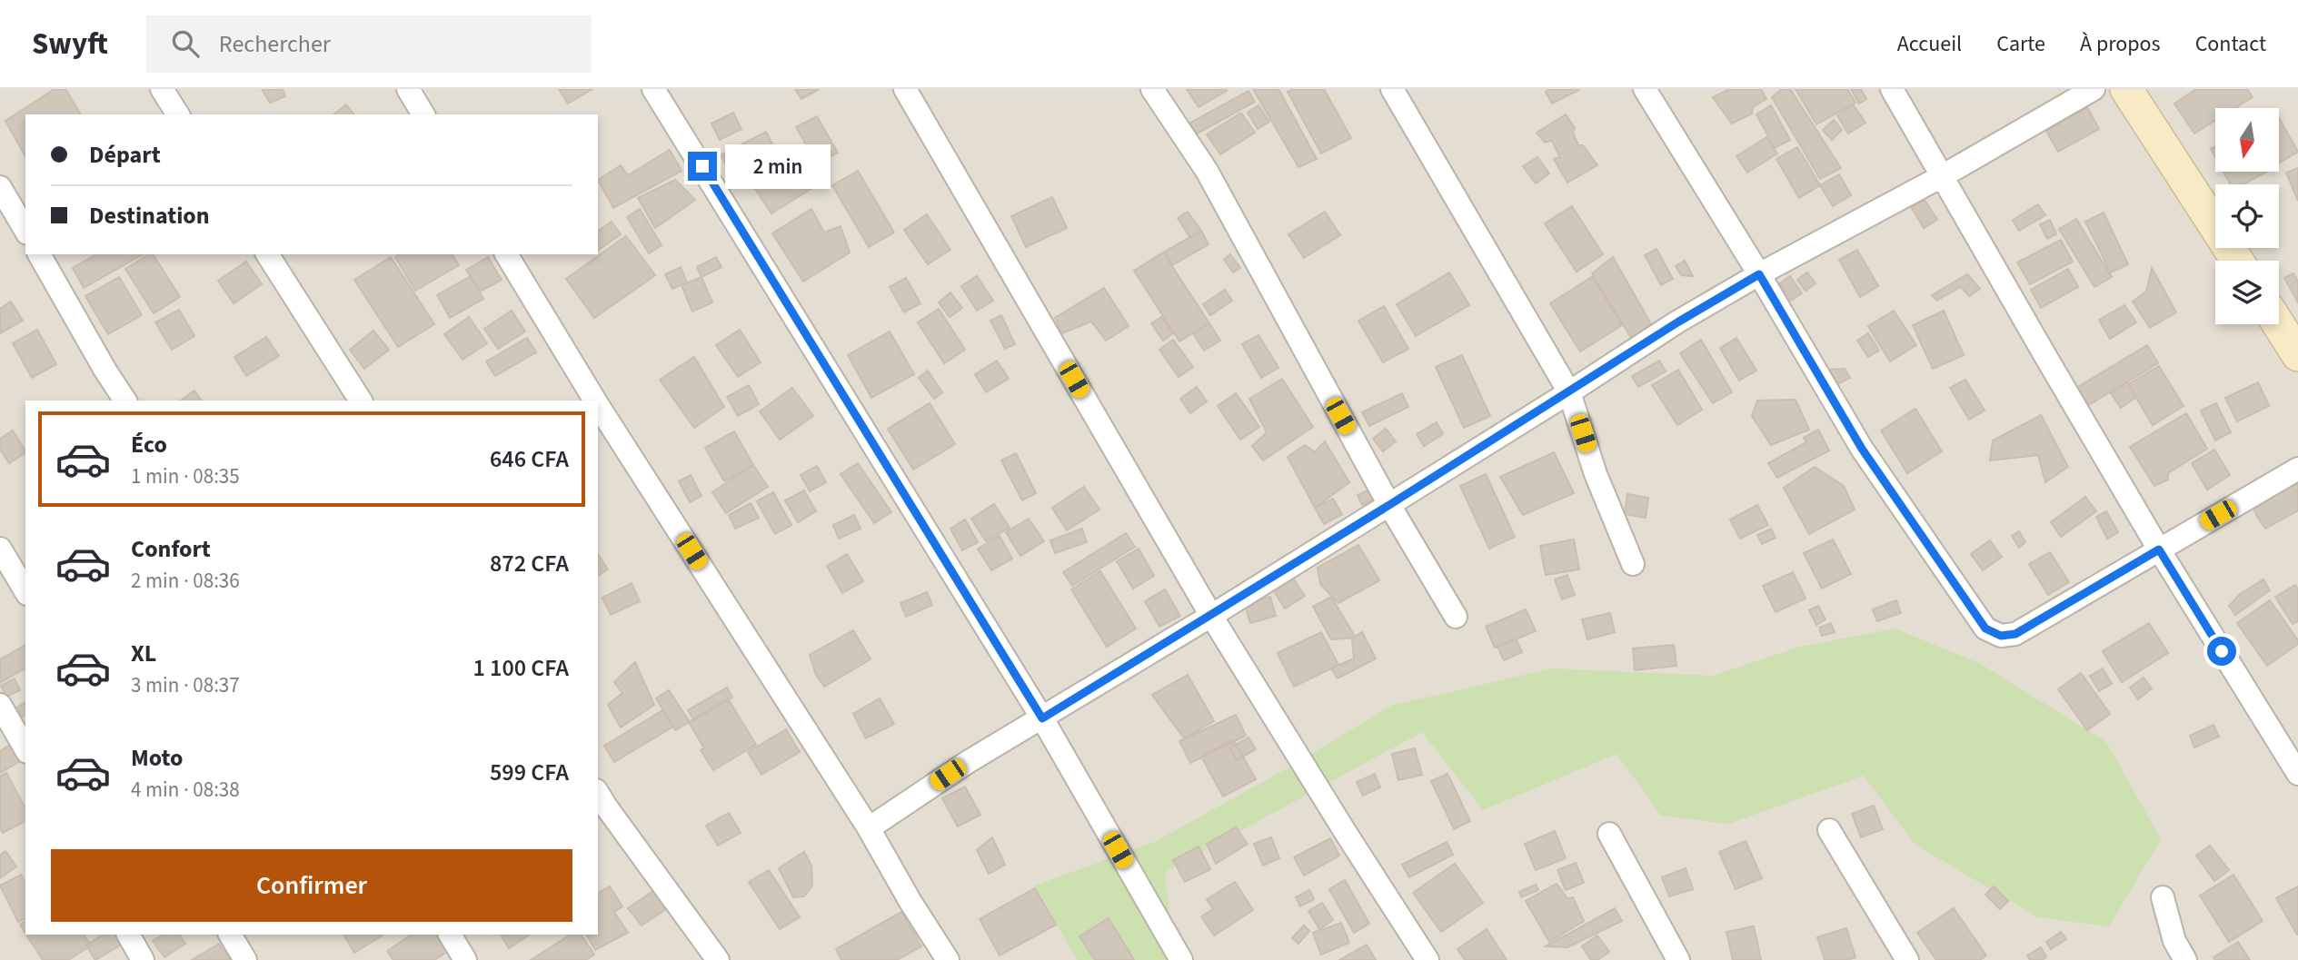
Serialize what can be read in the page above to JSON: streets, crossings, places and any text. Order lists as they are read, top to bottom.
{
  "north": "bottom",
  "page": {
    "header": "Swyft",
    "search": "Rechercher",
    "nav": [
      "Accueil",
      "Carte",
      "À propos",
      "Contact"
    ],
    "banner": ["Départ", "Destination"],
    "bubble": "2 min",
    "list": [
      {
        "name": "Éco",
        "note": "1 min · 08:35",
        "value": "646 CFA"
      },
      {
        "name": "Confort",
        "note": "2 min · 08:36",
        "value": "872 CFA"
      },
      {
        "name": "XL",
        "note": "3 min · 08:37",
        "value": "1 100 CFA"
      },
      {
        "name": "Moto",
        "note": "4 min · 08:38",
        "value": "599 CFA"
      }
    ],
    "buttons": "Confirmer"
  }
}
